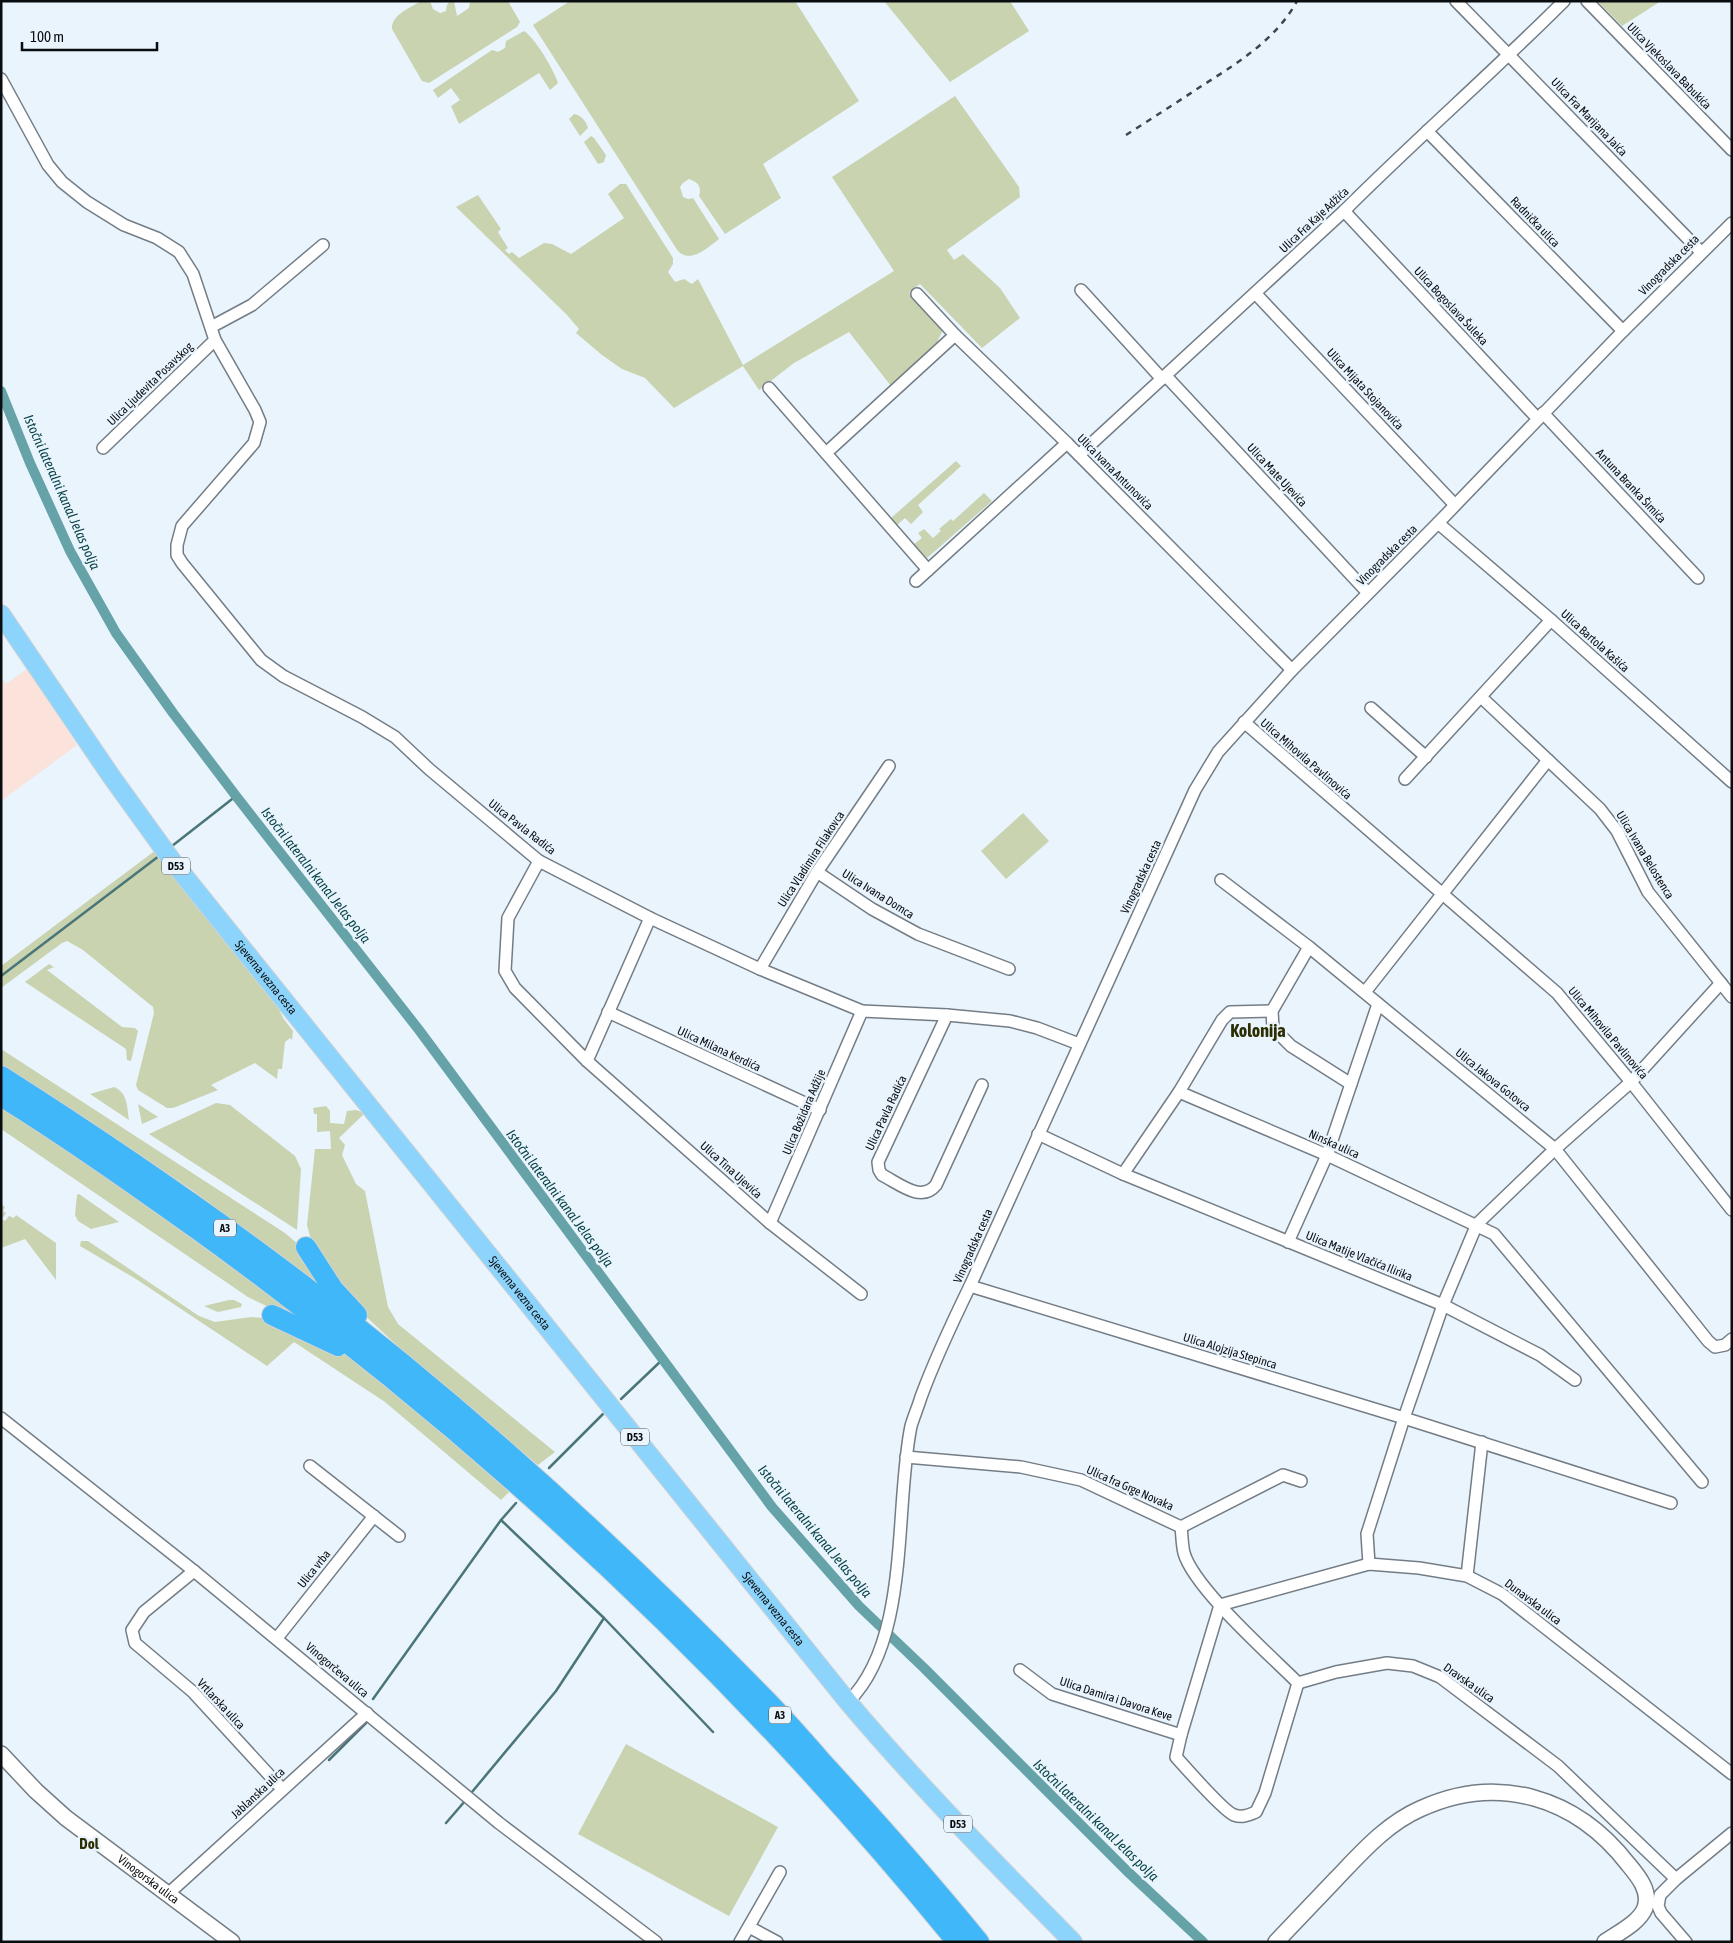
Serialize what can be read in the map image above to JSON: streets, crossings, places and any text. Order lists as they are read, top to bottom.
{
  "streets": {
    "highway": ["A3"],
    "main road": ["D53", "Sjeverna vezna cesta", "Vinogorska ulica"],
    "street": [
      "Ulica Vjekoslava Babukića",
      "Ulica Fra Marijana Jaića",
      "Ulica Fra Kaje Adžića",
      "Radnička ulica",
      "Vinogradska cesta",
      "Ulica Bogoslava Šuleka",
      "Ulica Ljudevita Posavskog",
      "Ulica Mijata Stojanovića",
      "Ulica Ivana Antunovića",
      "Ulica Mate Ujevića",
      "Antuna Branka Šimića",
      "Ulica Bartola Kašića",
      "Ulica Mihovila Pavlinovića",
      "Ulica Pavla Radića",
      "Ulica Ivana Belostenca",
      "Ulica Vladimira Filakovca",
      "Ulica Ivana Domca",
      "Ulica Milana Kerdića",
      "Ulica Jakova Gotovca",
      "Ulica Božidara Adžije",
      "Ninska ulica",
      "Ulica Tina Ujevića",
      "Ulica Matije Vlačića Ilirika",
      "Ulica Alojzija Stepinca",
      "Ulica fra Grge Novaka",
      "Ulica vrba",
      "Dunavska ulica",
      "Vinogorčeva ulica",
      "Dravska ulica",
      "Ulica Damira i Davora Keve",
      "Vrtlarska ulica",
      "Jablanska ulica"
    ]
  },
  "crossings": [
    ["Ulica Fra Marijana Jaića", "Ulica Fra Kaje Adžića"],
    ["Ulica Fra Marijana Jaića", "Vinogradska cesta"],
    ["Ulica Fra Kaje Adžića", "Radnička ulica"],
    ["Ulica Fra Kaje Adžića", "Ulica Bogoslava Šuleka"],
    ["Ulica Fra Kaje Adžića", "Ulica Mijata Stojanovića"],
    ["Ulica Fra Kaje Adžića", "Ulica Ivana Antunovića"],
    ["Ulica Fra Kaje Adžića", "Ulica Mate Ujevića"],
    ["Radnička ulica", "Vinogradska cesta"],
    ["Vinogradska cesta", "Ulica Bogoslava Šuleka"],
    ["Vinogradska cesta", "Ulica Mijata Stojanovića"],
    ["Vinogradska cesta", "Ulica Ivana Antunovića"],
    ["Vinogradska cesta", "Ulica Mate Ujevića"],
    ["Vinogradska cesta", "Antuna Branka Šimića"],
    ["Vinogradska cesta", "Ulica Bartola Kašića"],
    ["Vinogradska cesta", "Ulica Mihovila Pavlinovića"],
    ["Vinogradska cesta", "Ulica Pavla Radića"],
    ["Vinogradska cesta", "Sjeverna vezna cesta"],
    ["Vinogradska cesta", "Ulica Matije Vlačića Ilirika"],
    ["Vinogradska cesta", "Ulica Alojzija Stepinca"],
    ["Vinogradska cesta", "Ulica fra Grge Novaka"],
    ["Ulica Bogoslava Šuleka", "Antuna Branka Šimića"],
    ["Ulica Ljudevita Posavskog", "Ulica Pavla Radića"],
    ["Ulica Pavla Radića", "Ulica Vladimira Filakovca"],
    ["Ulica Pavla Radića", "Ulica Božidara Adžije"],
    ["Ulica Pavla Radića", "Ulica Tina Ujevića"],
    ["Ulica Vladimira Filakovca", "Ulica Ivana Domca"],
    ["Ulica Milana Kerdića", "Ulica Božidara Adžije"],
    ["Ulica Božidara Adžije", "Ulica Tina Ujevića"],
    ["Ulica vrba", "Vinogorčeva ulica"],
    ["Dunavska ulica", "Ulica Damira i Davora Keve"],
    ["Vinogorčeva ulica", "Vrtlarska ulica"],
    ["Vinogorčeva ulica", "Jablanska ulica"],
    ["Dravska ulica", "Ulica Damira i Davora Keve"],
    ["Vrtlarska ulica", "Jablanska ulica"],
    ["Jablanska ulica", "Vinogorska ulica"]
  ],
  "districts": ["Kolonija", "Dol"],
  "water": ["Istočni lateralni kanal Jelas polja"],
  "scale_bar": "100 m"
}
